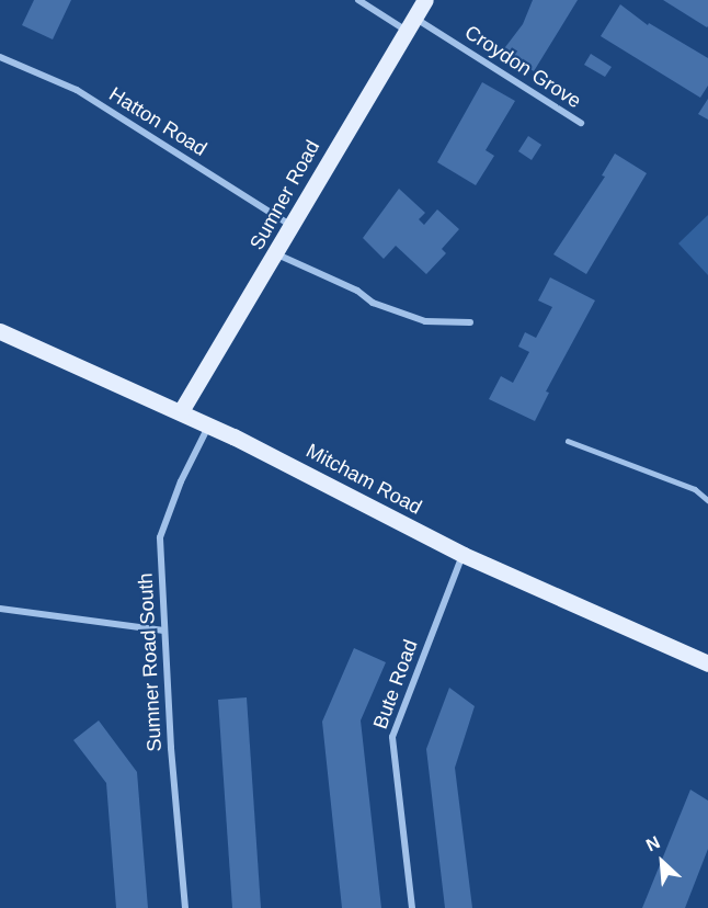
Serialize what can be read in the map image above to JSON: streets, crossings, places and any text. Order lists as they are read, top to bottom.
{
  "streets": {
    "main road": ["Sumner Road", "Mitcham Road"],
    "street": [
      "Croydon Grove",
      "Hatton Road",
      "Sumner Road South",
      "Bute Road"
    ]
  },
  "crossings": [
    ["Croydon Grove", "Sumner Road"],
    ["Hatton Road", "Sumner Road"],
    ["Sumner Road", "Mitcham Road"],
    ["Mitcham Road", "Sumner Road South"],
    ["Mitcham Road", "Bute Road"]
  ],
  "north": "top left"
}
